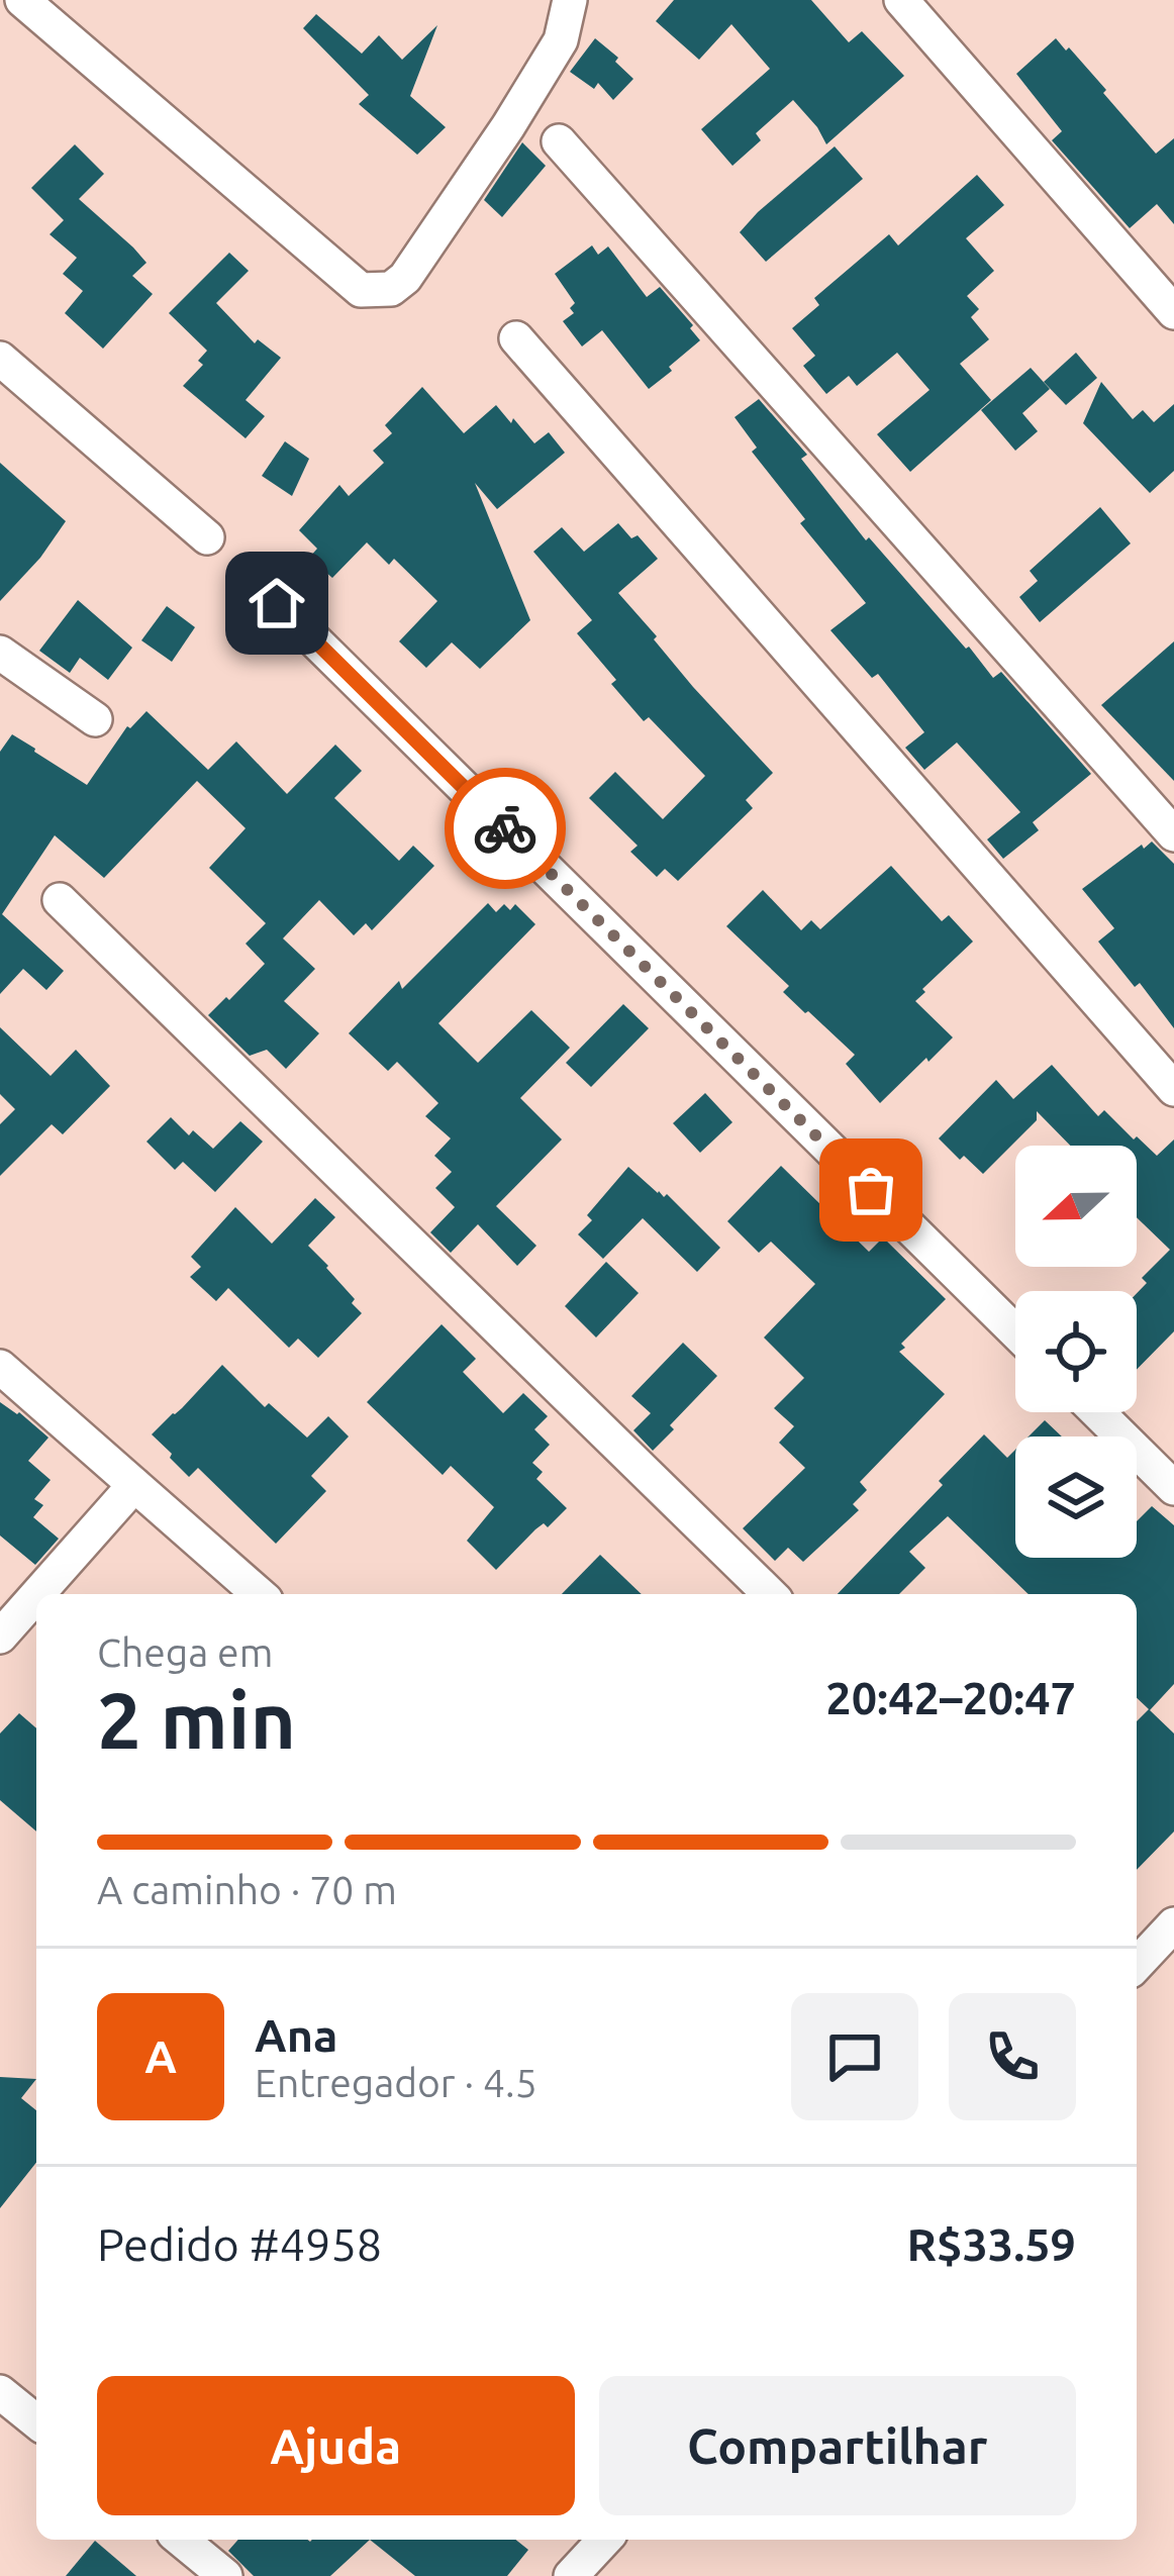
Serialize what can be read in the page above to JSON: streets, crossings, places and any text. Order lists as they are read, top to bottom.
{
  "north": "left",
  "page": {
    "heading": ["2 min", "Chega em", "20:42–20:47"],
    "panel": [
      "Ana",
      "Entregador · 4.5",
      "Pedido #4958",
      "R$33.59"
    ],
    "bar": "A caminho · 70 m",
    "round": "A",
    "buttons": ["Ajuda", "Compartilhar"]
  }
}
